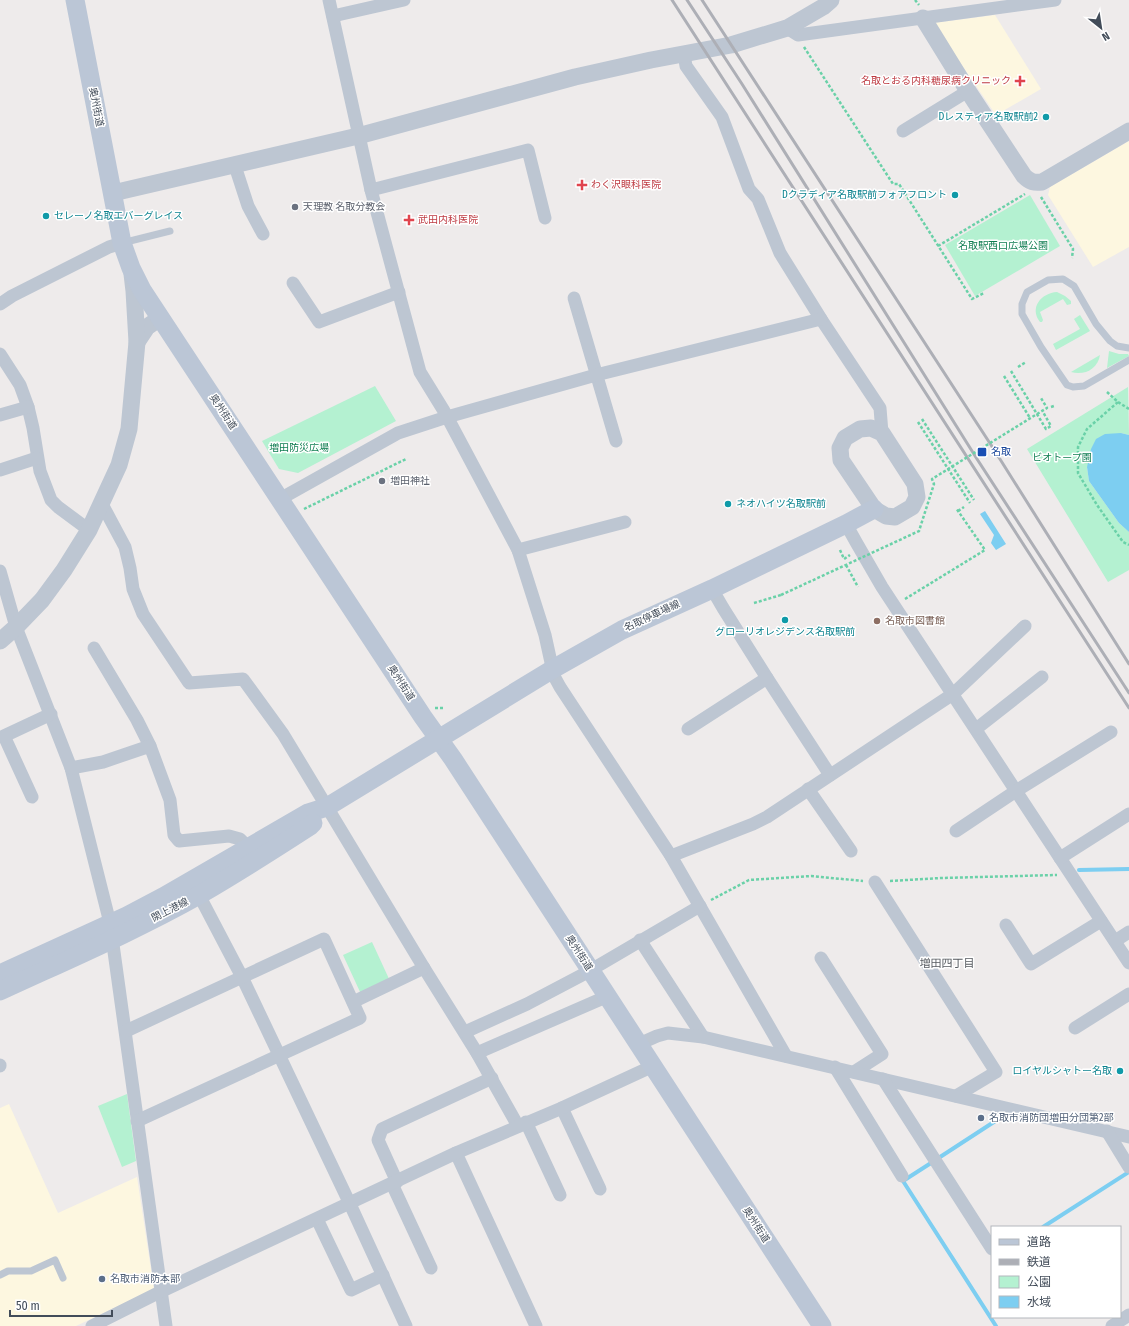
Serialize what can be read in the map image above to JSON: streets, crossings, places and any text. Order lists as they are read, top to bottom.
{
  "streets": {
    "main road": ["奥州街道", "名取停車場線", "閖上港線"]
  },
  "crossings": [
    ["奥州街道", "名取停車場線"],
    ["奥州街道", "閖上港線"],
    ["名取停車場線", "閖上港線"]
  ],
  "districts": ["増田四丁目"],
  "parks": ["名取駅西口広場公園", "増田防災広場", "ビオトープ園"],
  "places": {
    "health": ["名取とおる内科糖尿病クリニック", "わく沢眼科医院", "武田内科医院"],
    "other": [
      "Dレスティア名取駅前2",
      "Dクラディア名取駅前フォアフロント",
      "天理教 名取分教会",
      "セレーノ名取エバーグレイス",
      "増田神社",
      "ネオハイツ名取駅前",
      "グローリオレジデンス名取駅前",
      "名取市図書館",
      "ロイヤルシャトー名取",
      "名取市消防団増田分団第2部",
      "名取市消防本部"
    ],
    "transit": ["名取"]
  },
  "legend": [
    "道路",
    "鉄道",
    "公園",
    "水域"
  ],
  "scale_bar": "50 m",
  "north": "bottom right"
}
